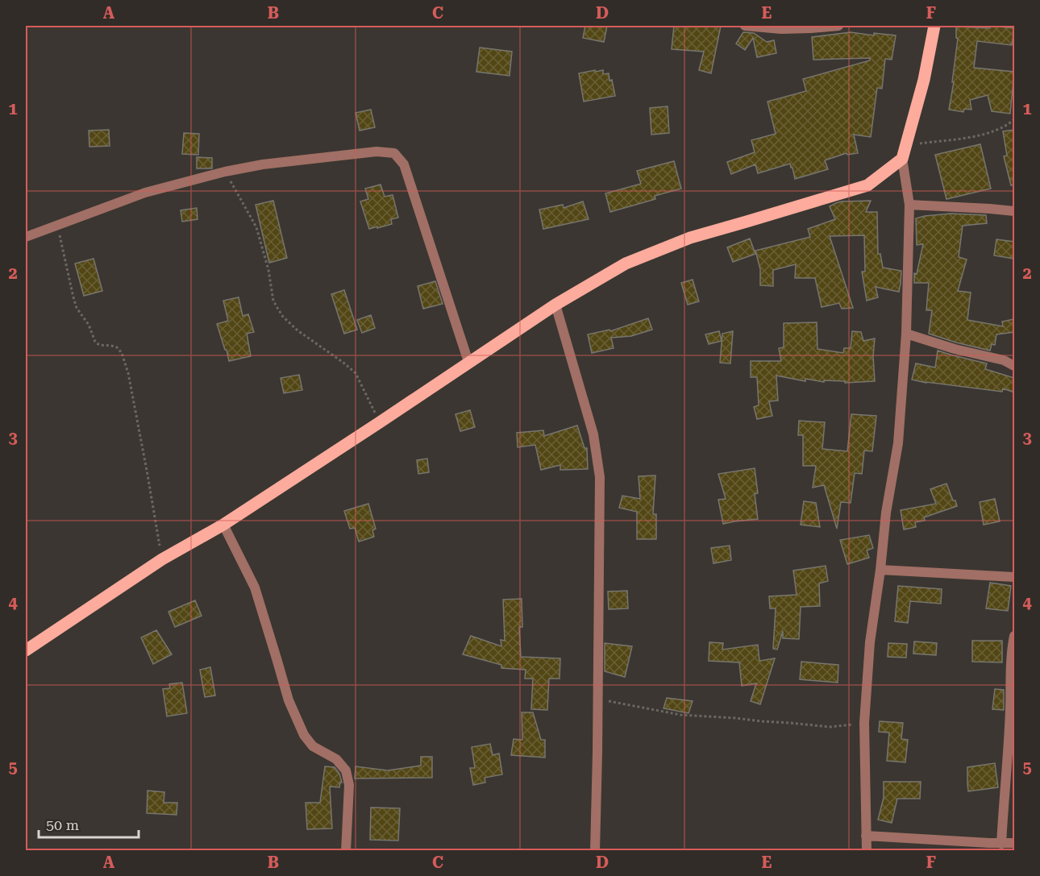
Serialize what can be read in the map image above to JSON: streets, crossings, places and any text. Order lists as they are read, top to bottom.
{
  "scale_bar": "50 m",
  "grid": {
    "columns": [
      "A",
      "B",
      "C",
      "D",
      "E",
      "F"
    ],
    "rows": [
      "1",
      "2",
      "3",
      "4",
      "5"
    ]
  }
}
